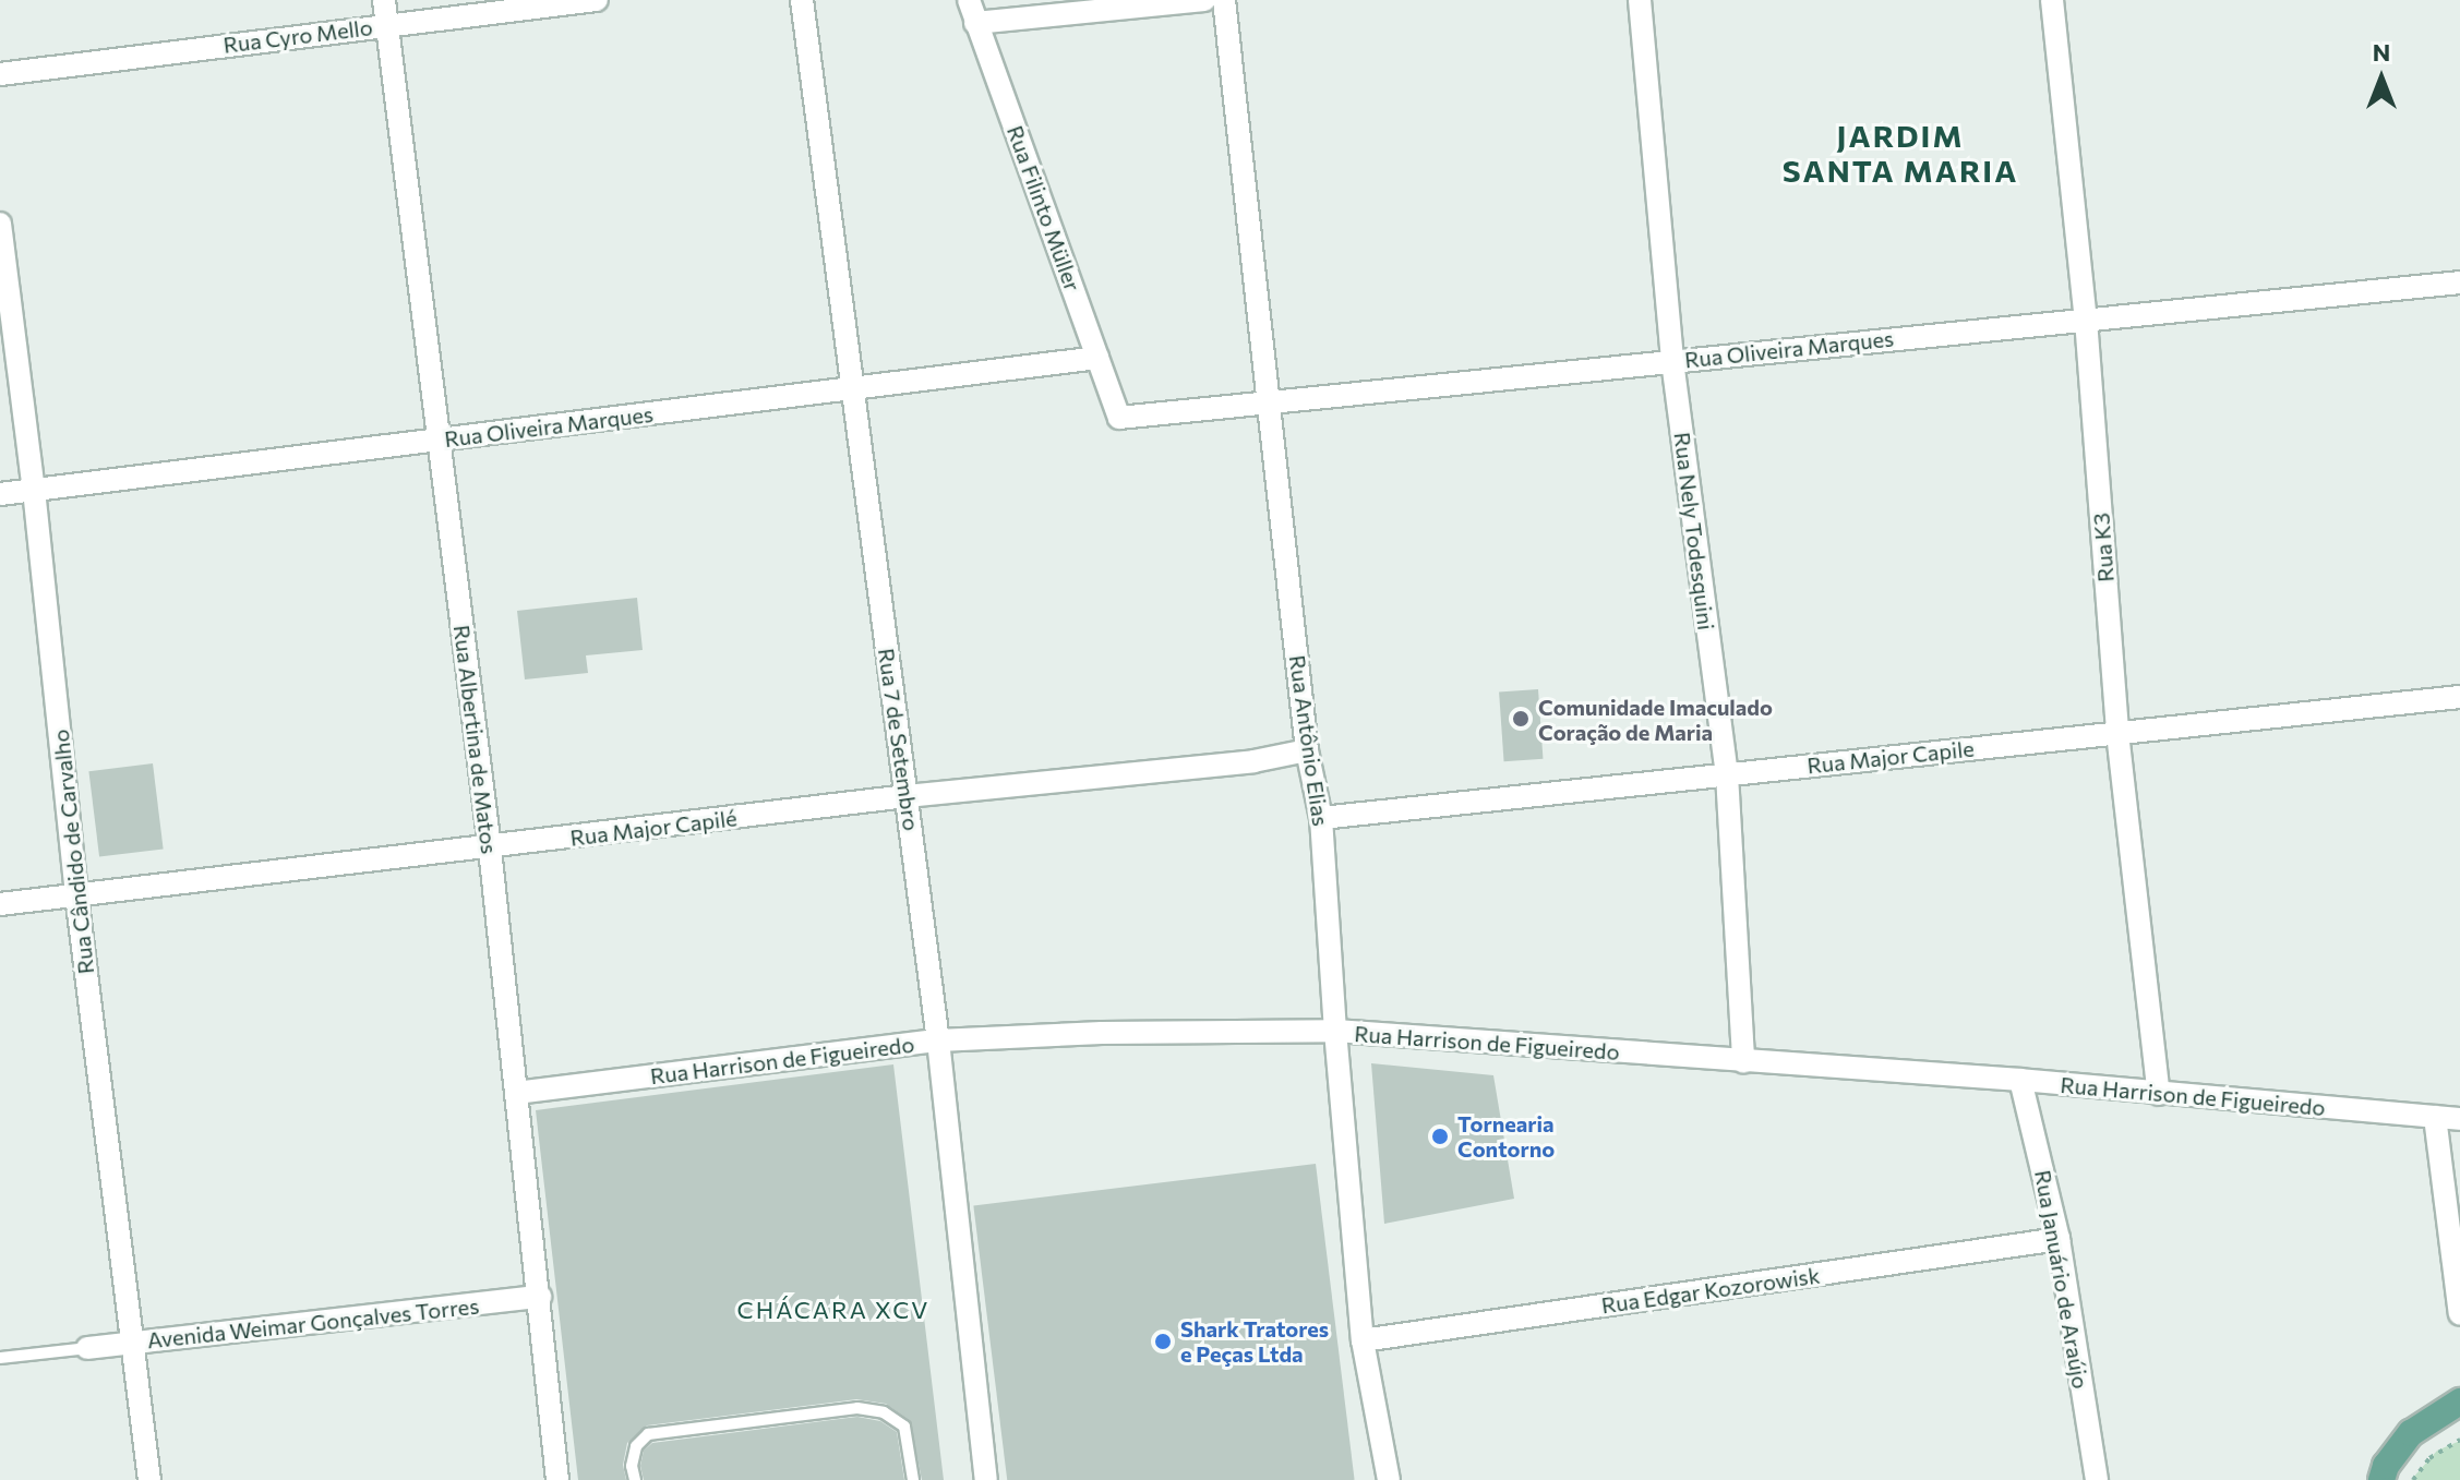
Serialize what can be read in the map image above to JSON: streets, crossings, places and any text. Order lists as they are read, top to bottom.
{
  "streets": {
    "street": [
      "Rua Cyro Mello",
      "Rua Filinto Müller",
      "Rua Oliveira Marques",
      "Rua Nely Todesquini",
      "Rua K3",
      "Rua Albertina de Matos",
      "Rua 7 de Setembro",
      "Rua Antônio Elias",
      "Rua Major Capile",
      "Rua Major Capilé",
      "Rua Cândido de Carvalho",
      "Rua Harrison de Figueiredo",
      "Rua Januário de Araújo",
      "Rua Edgar Kozorowisk",
      "Avenida Weimar Gonçalves Torres"
    ]
  },
  "crossings": [
    ["Rua Cyro Mello", "Rua Albertina de Matos"],
    ["Rua Filinto Müller", "Rua Oliveira Marques"],
    ["Rua Oliveira Marques", "Rua Nely Todesquini"],
    ["Rua Oliveira Marques", "Rua K3"],
    ["Rua Oliveira Marques", "Rua Albertina de Matos"],
    ["Rua Oliveira Marques", "Rua 7 de Setembro"],
    ["Rua Oliveira Marques", "Rua Antônio Elias"],
    ["Rua Oliveira Marques", "Rua Cândido de Carvalho"],
    ["Rua Nely Todesquini", "Rua Major Capile"],
    ["Rua Nely Todesquini", "Rua Harrison de Figueiredo"],
    ["Rua K3", "Rua Major Capile"],
    ["Rua K3", "Rua Harrison de Figueiredo"],
    ["Rua Albertina de Matos", "Rua Major Capilé"],
    ["Rua Albertina de Matos", "Rua Harrison de Figueiredo"],
    ["Rua Albertina de Matos", "Avenida Weimar Gonçalves Torres"],
    ["Rua 7 de Setembro", "Rua Major Capilé"],
    ["Rua 7 de Setembro", "Rua Harrison de Figueiredo"],
    ["Rua Antônio Elias", "Rua Major Capile"],
    ["Rua Antônio Elias", "Rua Major Capilé"],
    ["Rua Antônio Elias", "Rua Harrison de Figueiredo"],
    ["Rua Antônio Elias", "Rua Edgar Kozorowisk"],
    ["Rua Major Capilé", "Rua Cândido de Carvalho"],
    ["Rua Cândido de Carvalho", "Avenida Weimar Gonçalves Torres"],
    ["Rua Harrison de Figueiredo", "Rua Januário de Araújo"],
    ["Rua Januário de Araújo", "Rua Edgar Kozorowisk"]
  ],
  "districts": ["JARDIM SANTA MARIA", "CHÁCARA XCV"],
  "places": ["Comunidade Imaculado Coração de Maria", "Tornearia Contorno", "Shark Tratores e Peças Ltda"],
  "north": "top"
}
